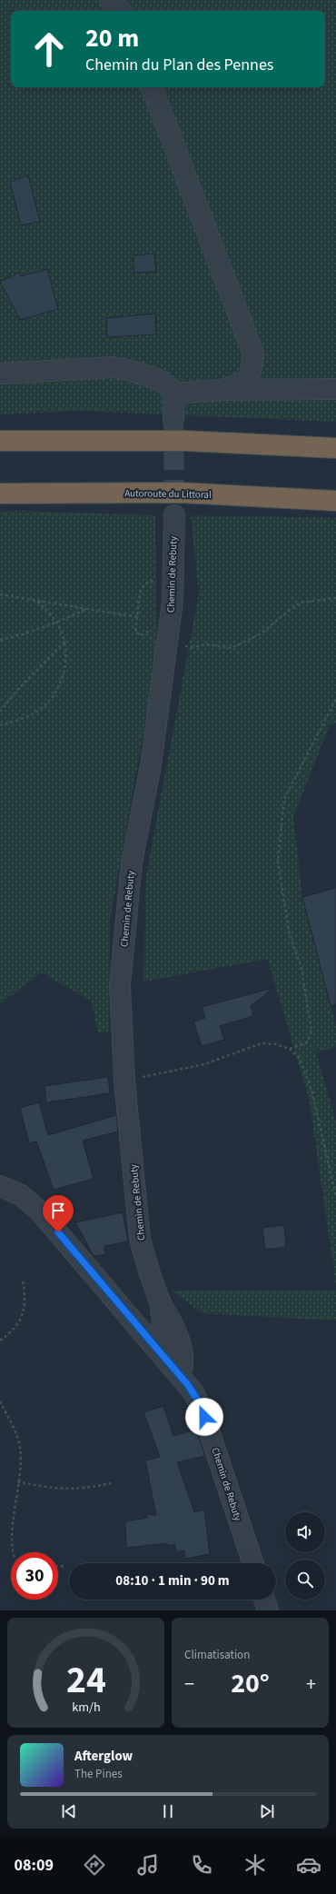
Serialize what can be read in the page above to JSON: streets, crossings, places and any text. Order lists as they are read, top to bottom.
{
  "streets": {
    "highway": ["Autoroute du Littoral"],
    "street": ["Chemin de Rebuty"]
  },
  "page": {
    "turn": ["20 m", "Chemin du Plan des Pennes"],
    "limit": "30",
    "trip": "08:10 · 1 min · 90 m",
    "tile": "Climatisation",
    "heat": ["−", "20°", "+"],
    "song": ["Afterglow", "The Pines"],
    "tabs": "08:09",
    "gauge": ["24", "km/h"]
  }
}
